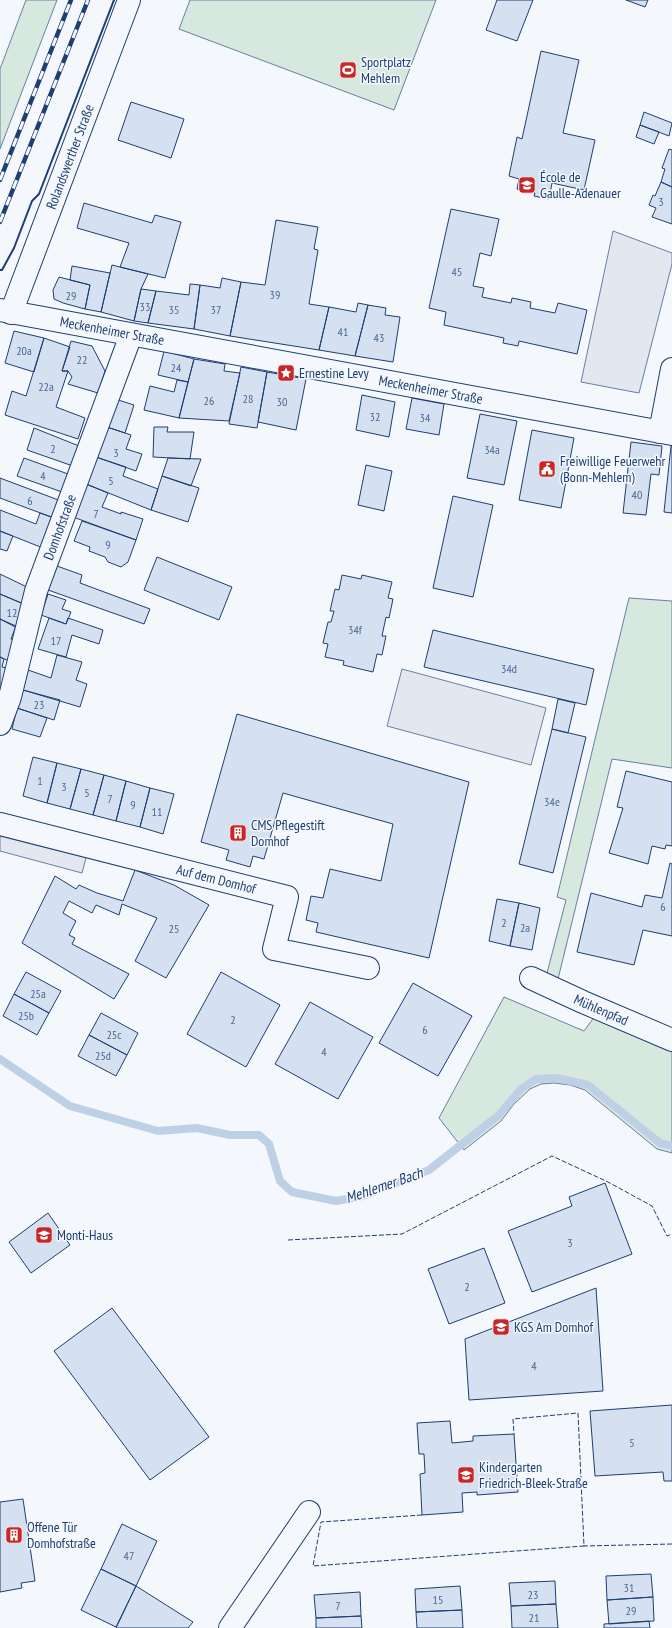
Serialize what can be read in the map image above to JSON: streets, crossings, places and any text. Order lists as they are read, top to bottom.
{
  "streets": {
    "street": [
      "Rolandswerther Straße",
      "Meckenheimer Straße",
      "Domhofstraße",
      "Auf dem Domhof",
      "Mühlenpfad"
    ]
  },
  "crossings": [
    ["Rolandswerther Straße", "Meckenheimer Straße"],
    ["Meckenheimer Straße", "Domhofstraße"]
  ],
  "water": ["Mehlemer Bach"],
  "places": {
    "sports": ["Sportplatz Mehlem"],
    "school or university": [
      "École de Gaulle-Adenauer",
      "Monti-Haus",
      "KGS Am Domhof",
      "Kindergarten Friedrich-Bleek-Straße"
    ],
    "place": ["Ernestine Levy"],
    "public building": ["Freiwillige Feuerwehr (Bonn-Mehlem)"],
    "building": ["CMS Pflegestift Domhof", "Offene Tür Domhofstraße"]
  },
  "house_numbers": [
    "3",
    "45",
    "39",
    "29",
    "33",
    "35",
    "37",
    "41",
    "43",
    "20a",
    "22",
    "24",
    "22a",
    "28",
    "26",
    "30",
    "32",
    "34",
    "2",
    "34a",
    "3",
    "4",
    "5",
    "40",
    "6",
    "7",
    "9",
    "12",
    "34f",
    "17",
    "34d",
    "23",
    "1",
    "3",
    "5",
    "7",
    "34e",
    "9",
    "11",
    "6",
    "2",
    "2a",
    "25",
    "25a",
    "25b",
    "2",
    "6",
    "25c",
    "4",
    "25d",
    "3",
    "2",
    "4",
    "5",
    "47",
    "31",
    "23",
    "15",
    "7",
    "29",
    "21"
  ]
}
